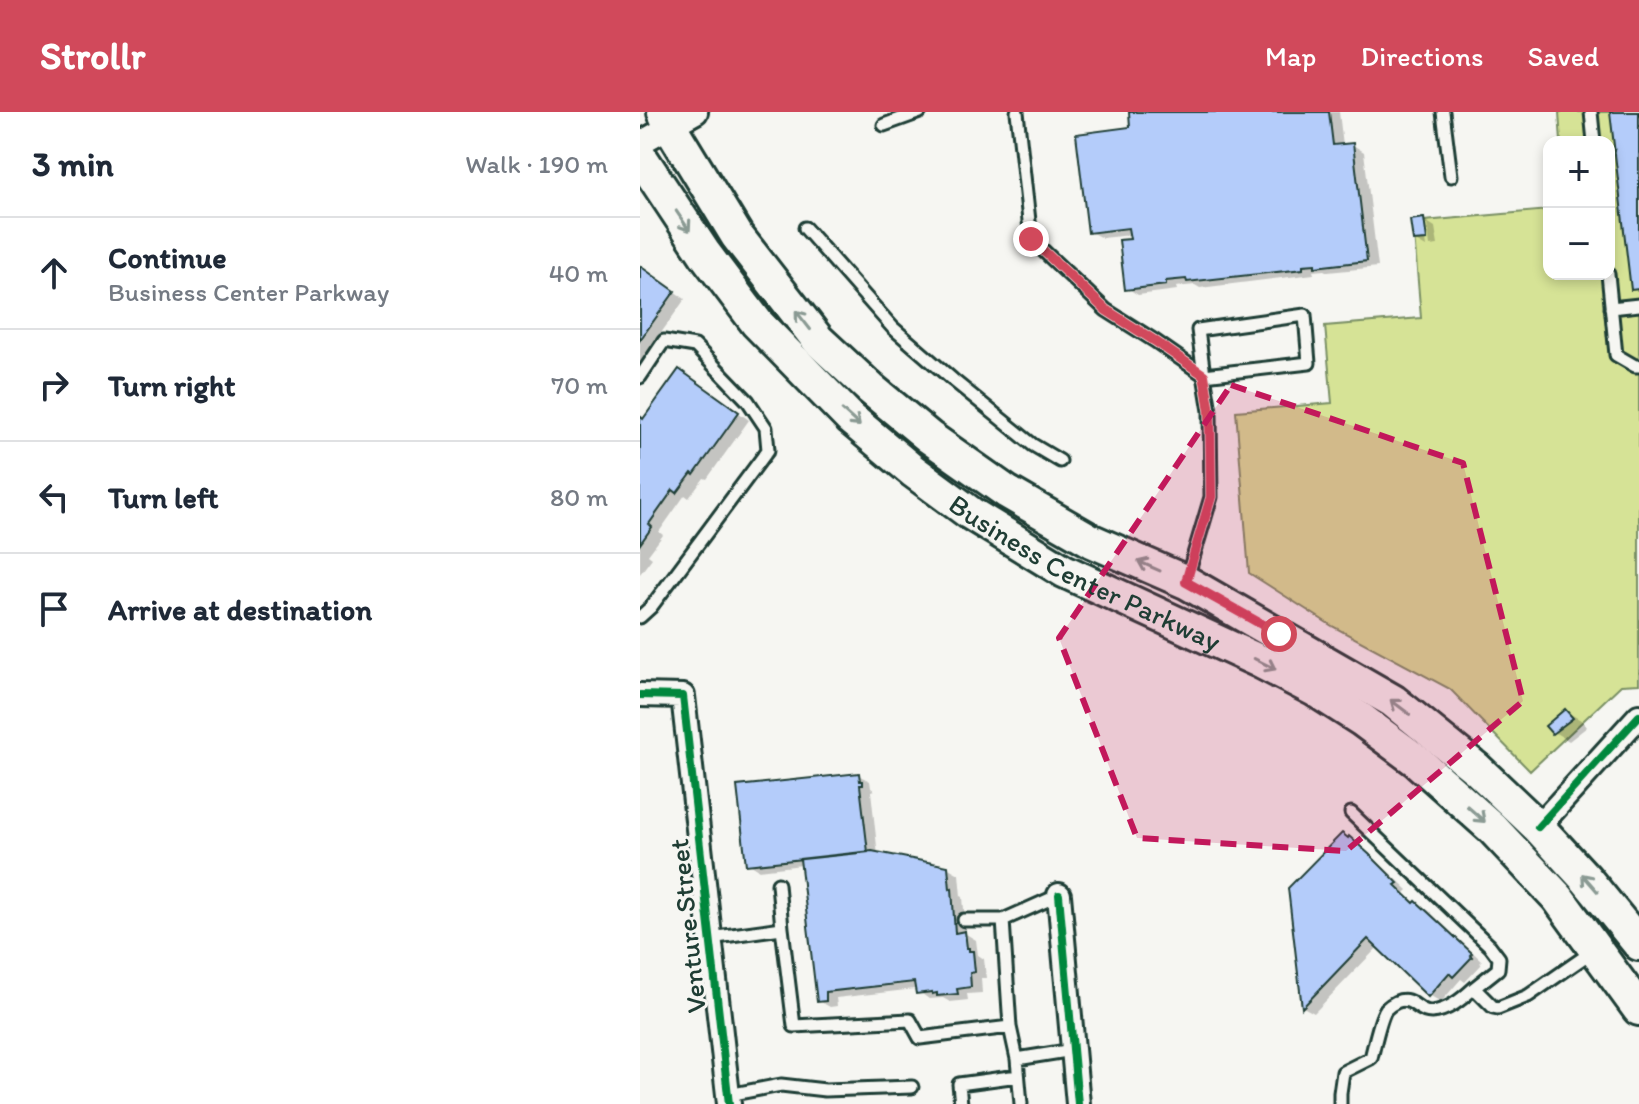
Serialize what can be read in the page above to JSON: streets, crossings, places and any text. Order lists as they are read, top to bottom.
{
  "streets": {
    "main road": ["Business Center Parkway"],
    "street": ["Venture Street"]
  },
  "page": {
    "header": "Strollr",
    "nav": ["Map", "Directions", "Saved"],
    "heading": ["3 min", "Walk · 190 m"],
    "map_buttons": ["+", "−"],
    "list": [
      ["Continue", "Business Center Parkway", "40 m"],
      ["Turn right", "70 m"],
      ["Turn left", "80 m"],
      "Arrive at destination"
    ]
  }
}
